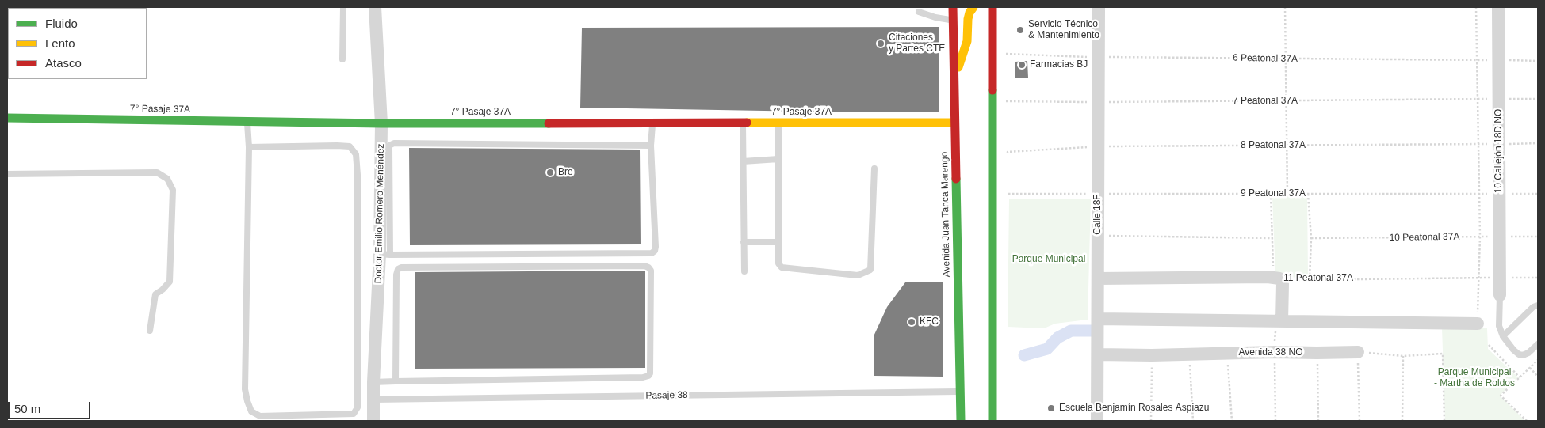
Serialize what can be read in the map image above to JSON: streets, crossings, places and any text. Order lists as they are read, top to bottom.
{
  "streets": {
    "street": [
      "7° Pasaje 37A",
      "10 Callejón 18D NO",
      "Doctor Emilio Romero Menéndez",
      "Avenida Juan Tanca Marengo",
      "Calle 18F",
      "11 Peatonal 37A",
      "Avenida 38 NO"
    ],
    "lane": ["Pasaje 38"],
    "path": [
      "6 Peatonal 37A",
      "7 Peatonal 37A",
      "8 Peatonal 37A",
      "9 Peatonal 37A",
      "10 Peatonal 37A"
    ]
  },
  "crossings": [
    ["6 Peatonal 37A", "10 Callejón 18D NO"],
    ["6 Peatonal 37A", "Calle 18F"],
    ["7 Peatonal 37A", "10 Callejón 18D NO"],
    ["7 Peatonal 37A", "Calle 18F"],
    ["7° Pasaje 37A", "Doctor Emilio Romero Menéndez"],
    ["7° Pasaje 37A", "Avenida Juan Tanca Marengo"],
    ["8 Peatonal 37A", "10 Callejón 18D NO"],
    ["8 Peatonal 37A", "Calle 18F"],
    ["10 Callejón 18D NO", "9 Peatonal 37A"],
    ["10 Callejón 18D NO", "10 Peatonal 37A"],
    ["10 Callejón 18D NO", "11 Peatonal 37A"],
    ["9 Peatonal 37A", "Calle 18F"],
    ["Doctor Emilio Romero Menéndez", "Pasaje 38"],
    ["Avenida Juan Tanca Marengo", "Pasaje 38"],
    ["Calle 18F", "11 Peatonal 37A"],
    ["Calle 18F", "Avenida 38 NO"]
  ],
  "parks": ["Parque Municipal", "Parque Municipal - Martha de Roldos"],
  "places": [
    "Servicio Técnico & Mantenimiento",
    "Citaciones y Partes CTE",
    "Farmacias BJ",
    "Bre",
    "KFC",
    "Escuela Benjamín Rosales Aspiazu"
  ],
  "legend": ["Fluido", "Lento", "Atasco"],
  "scale_bar": "50 m"
}
